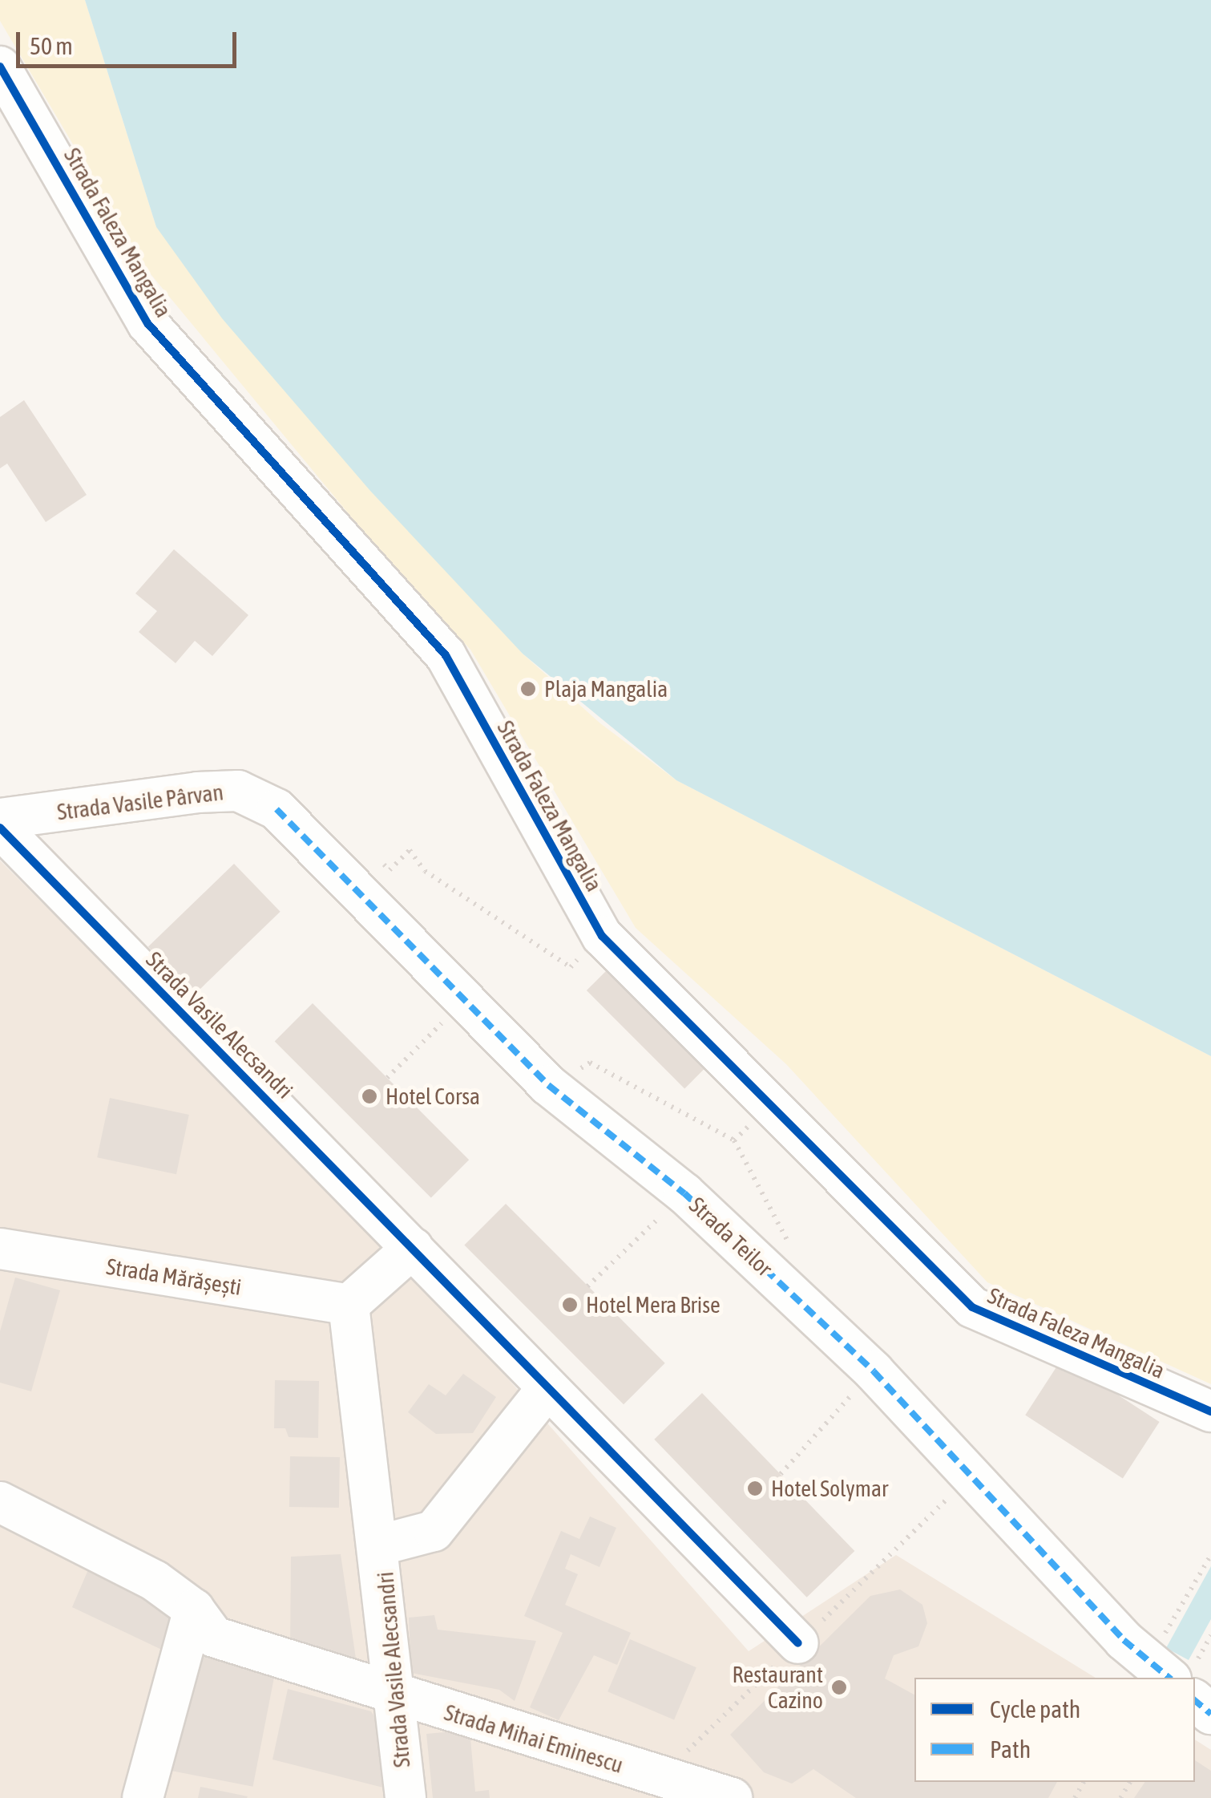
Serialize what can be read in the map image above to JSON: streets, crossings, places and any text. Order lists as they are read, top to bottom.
{
  "streets": {
    "street": [
      "Strada Faleza Mangalia",
      "Strada Vasile Pârvan",
      "Strada Vasile Alecsandri",
      "Strada Teilor",
      "Strada Mărășești",
      "Strada Mihai Eminescu"
    ]
  },
  "crossings": [
    ["Strada Vasile Pârvan", "Strada Teilor"],
    ["Strada Vasile Alecsandri", "Strada Mărășești"],
    ["Strada Vasile Alecsandri", "Strada Mihai Eminescu"]
  ],
  "places": [
    "Plaja Mangalia",
    "Hotel Corsa",
    "Hotel Mera Brise",
    "Hotel Solymar",
    "Restaurant Cazino"
  ],
  "legend": ["Cycle path", "Path"],
  "scale_bar": "50 m"
}
